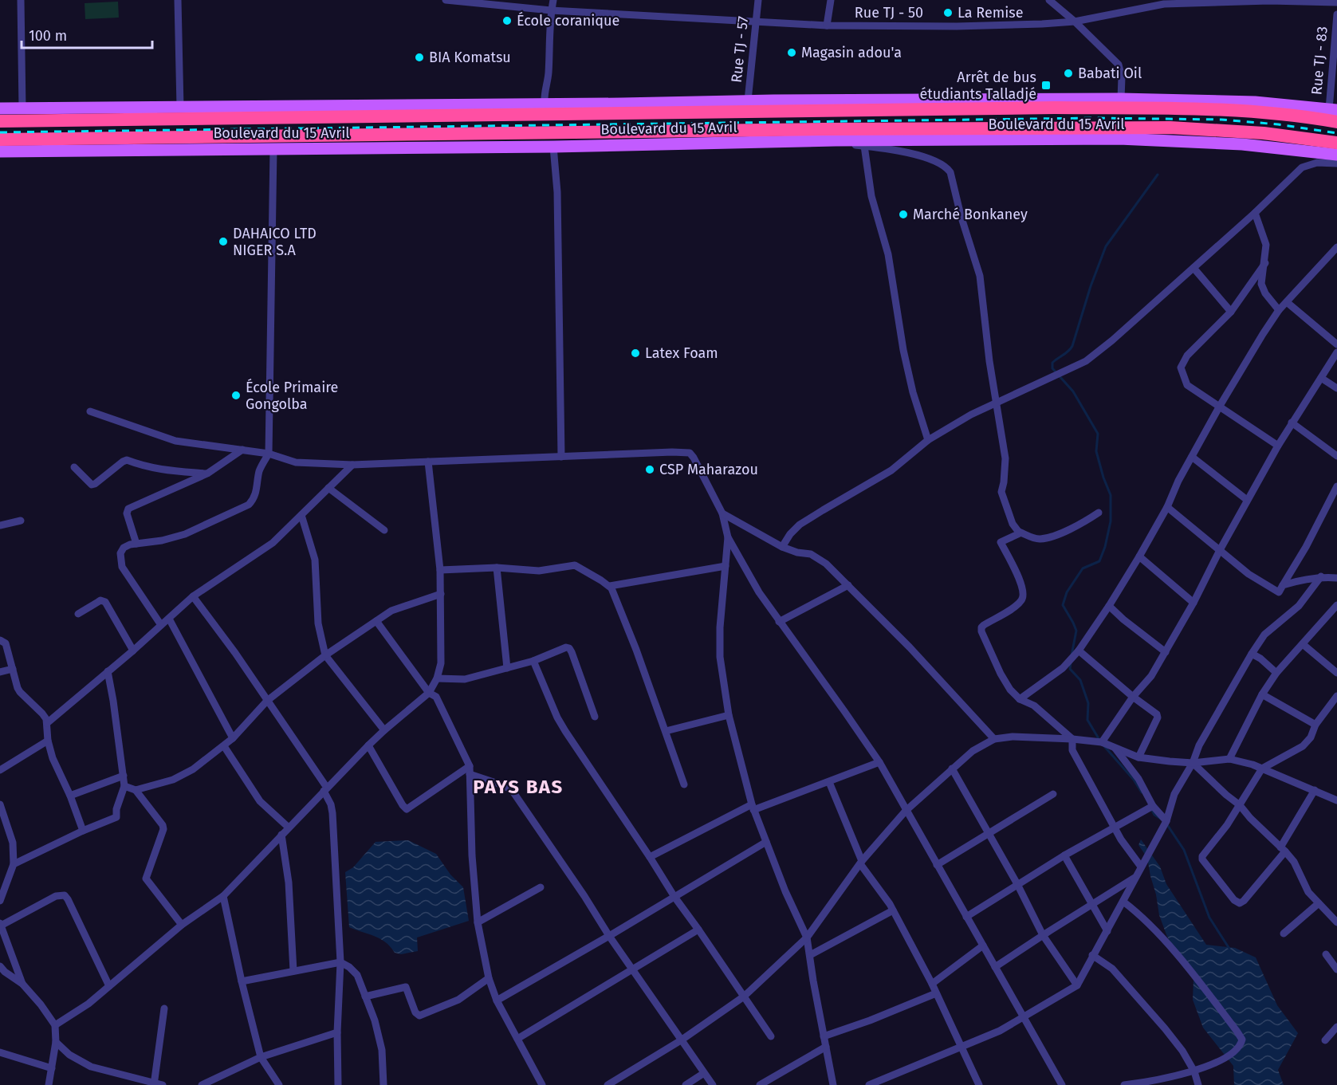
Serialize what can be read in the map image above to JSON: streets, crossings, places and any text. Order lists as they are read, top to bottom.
{
  "streets": {
    "highway": ["Boulevard du 15 Avril"],
    "street": ["Rue TJ - 50", "Rue TJ - 57", "Rue TJ - 83"]
  },
  "crossings": [
    ["Rue TJ - 50", "Rue TJ - 57"],
    ["Rue TJ - 57", "Boulevard du 15 Avril"],
    ["Rue TJ - 83", "Boulevard du 15 Avril"]
  ],
  "districts": ["PAYS BAS"],
  "places": {
    "other": [
      "La Remise",
      "École coranique",
      "Magasin adou'a",
      "BIA Komatsu",
      "Babati Oil",
      "Marché Bonkaney",
      "DAHAICO LTD NIGER S.A",
      "Latex Foam",
      "École Primaire Gongolba",
      "CSP Maharazou"
    ],
    "transit": ["Arrêt de bus étudiants Talladjé"]
  },
  "scale_bar": "100 m"
}
